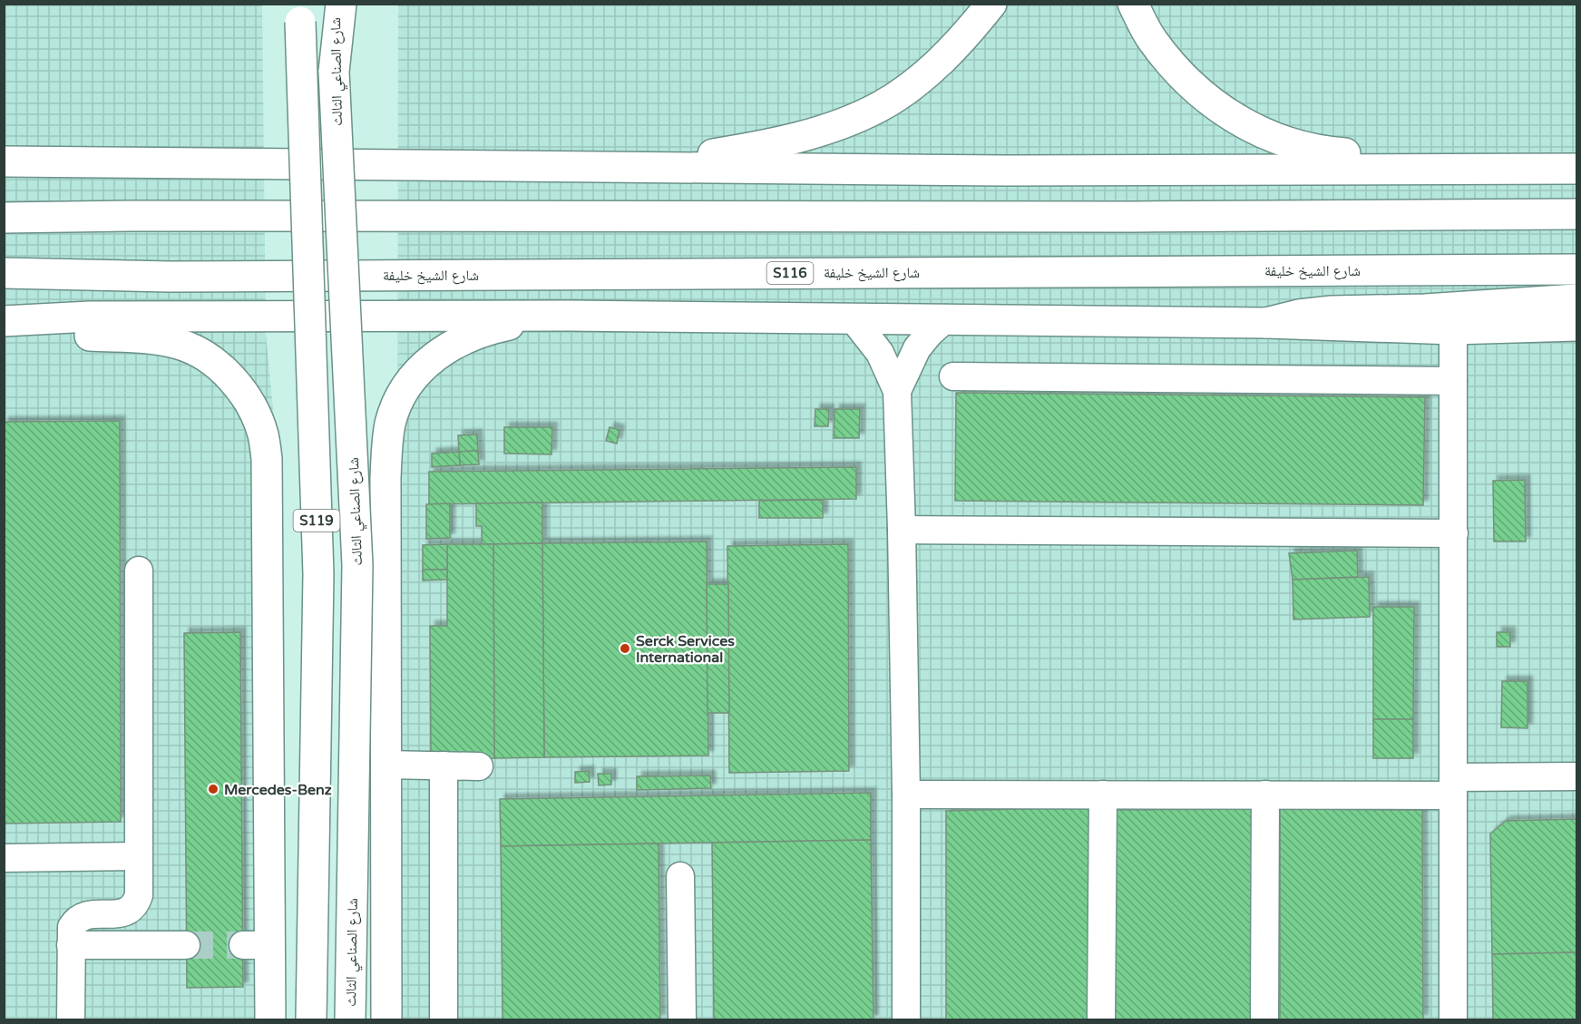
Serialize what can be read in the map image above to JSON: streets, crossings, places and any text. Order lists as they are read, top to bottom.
{
  "streets": {
    "main road": [
      "شارع الصناعي الثالث",
      "شارع الشيخ خليفة",
      "S116",
      "S119"
    ]
  },
  "places": ["Serck Services International", "Mercedes-Benz"]
}
